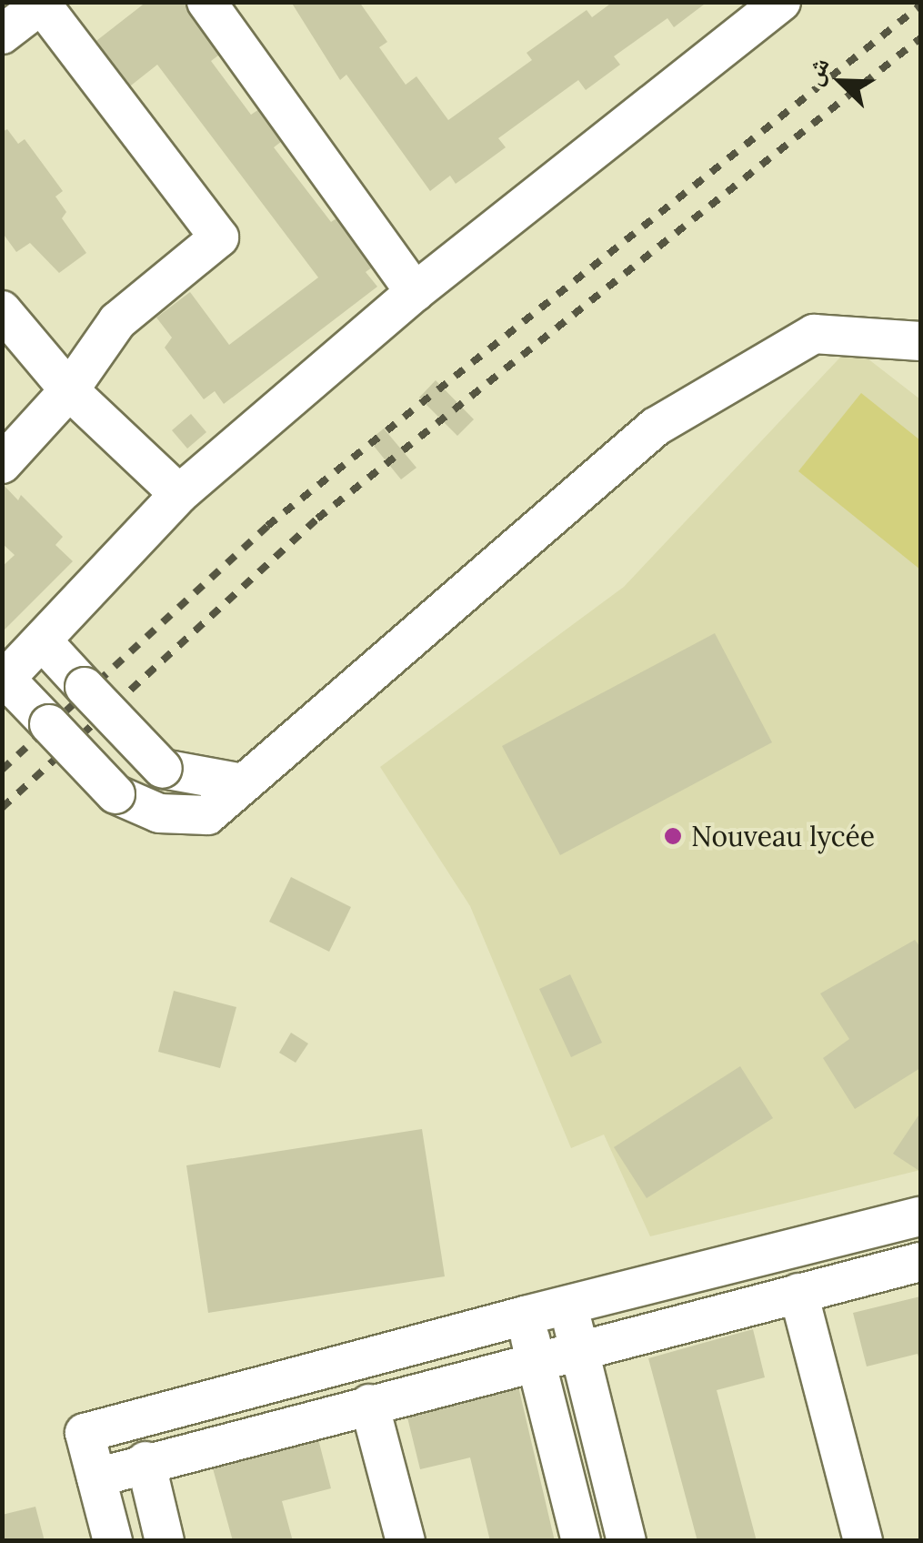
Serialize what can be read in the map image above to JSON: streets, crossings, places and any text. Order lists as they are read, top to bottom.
{
  "places": ["Nouveau lycée"],
  "north": "top left"
}
